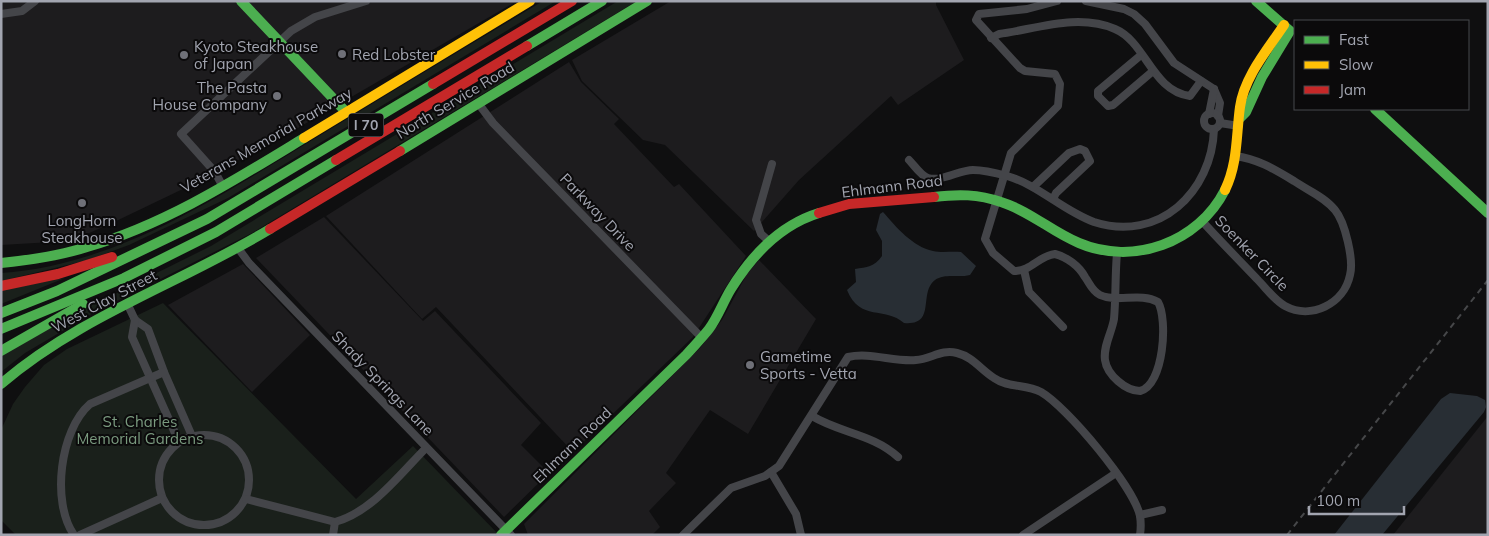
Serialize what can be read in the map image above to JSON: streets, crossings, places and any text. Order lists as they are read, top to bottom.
{
  "streets": {
    "main road": [
      "North Service Road",
      "I 70",
      "Veterans Memorial Parkway",
      "Ehlmann Road",
      "West Clay Street"
    ],
    "street": ["Parkway Drive", "Soenker Circle", "Shady Springs Lane"]
  },
  "crossings": [
    ["North Service Road", "Parkway Drive"],
    ["North Service Road", "West Clay Street"],
    ["North Service Road", "Shady Springs Lane"],
    ["Ehlmann Road", "Parkway Drive"],
    ["Ehlmann Road", "Soenker Circle"],
    ["Ehlmann Road", "Shady Springs Lane"]
  ],
  "parks": ["St. Charles Memorial Gardens"],
  "places": [
    "Red Lobster",
    "Kyoto Steakhouse of Japan",
    "The Pasta House Company",
    "LongHorn Steakhouse",
    "Gametime Sports - Vetta"
  ],
  "legend": ["Fast", "Slow", "Jam"],
  "scale_bar": "100 m"
}
